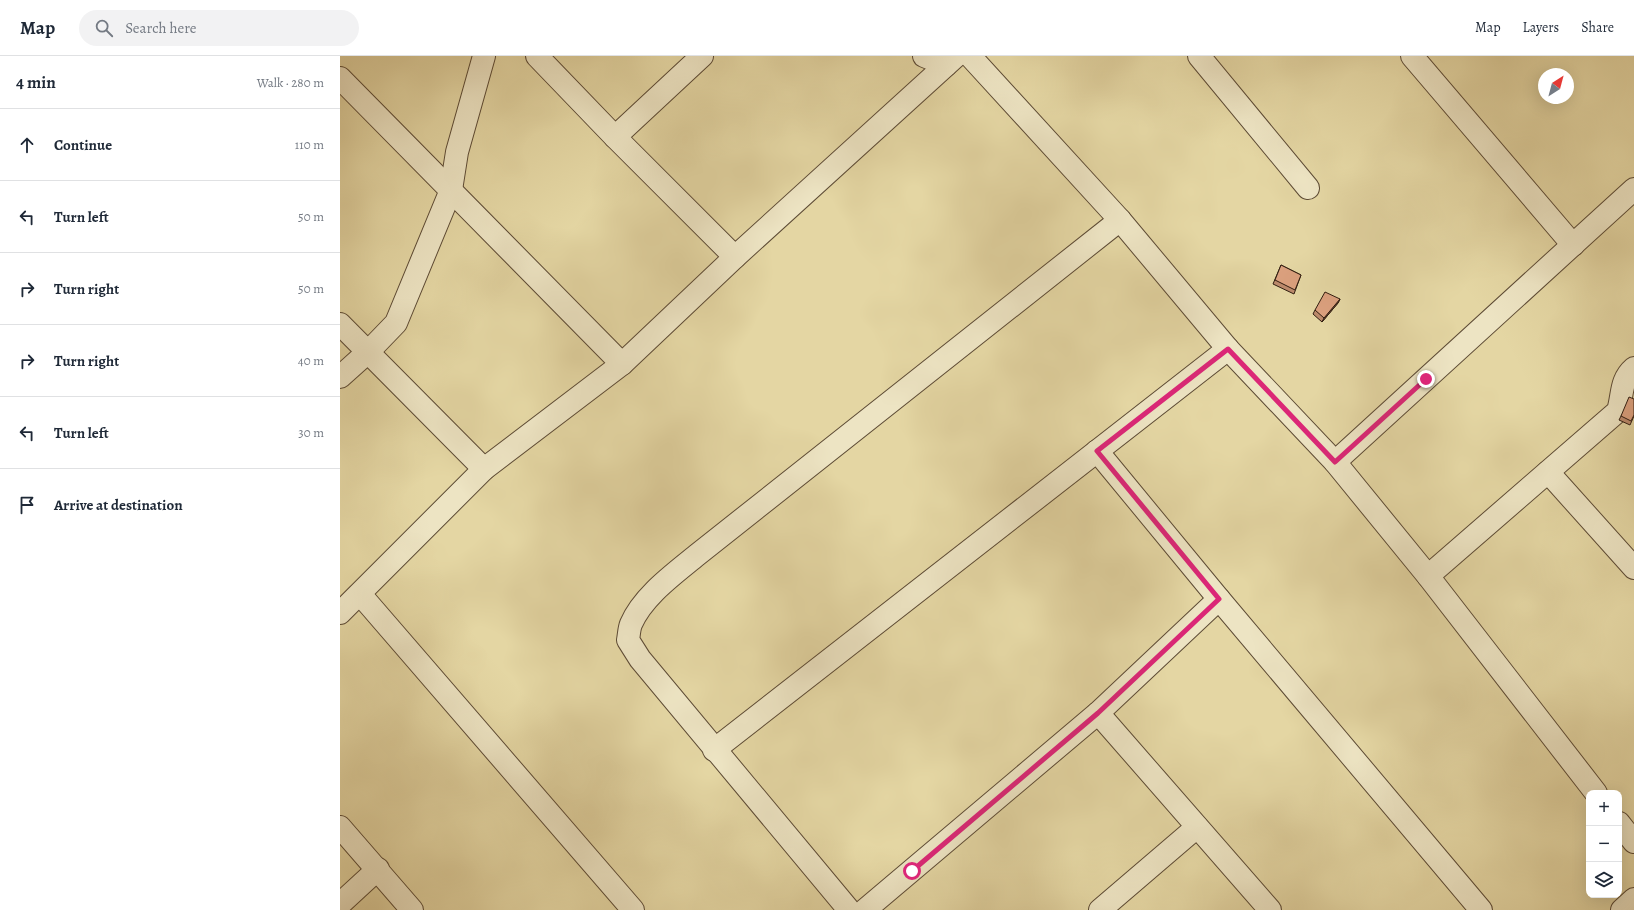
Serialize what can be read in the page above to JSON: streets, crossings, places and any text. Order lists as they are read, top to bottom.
{
  "north": "top right",
  "page": {
    "header": "Map",
    "search": "Search here",
    "nav": ["Map", "Layers", "Share"],
    "heading": ["4 min", "Walk · 280 m"],
    "list": [
      ["Continue", "110 m"],
      ["Turn left", "50 m"],
      ["Turn right", "50 m"],
      ["Turn right", "40 m"],
      ["Turn left", "30 m"],
      "Arrive at destination"
    ],
    "map_buttons": ["+", "−"]
  }
}
